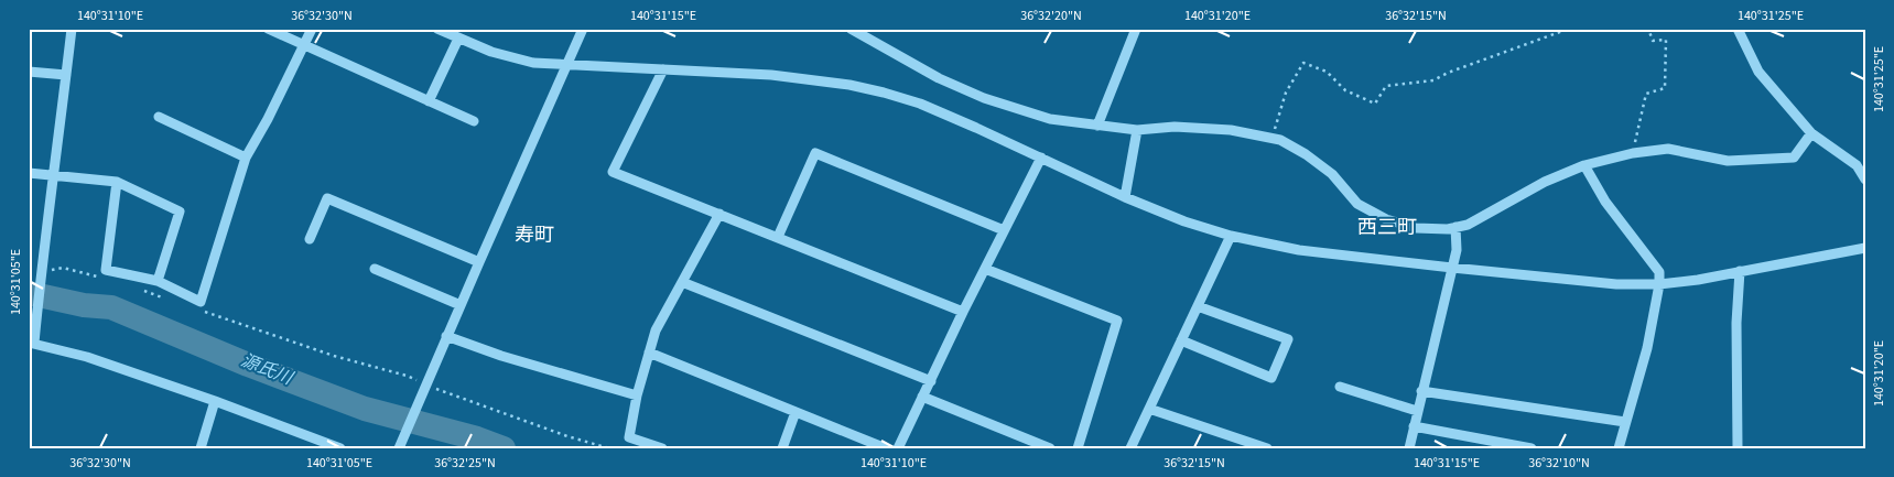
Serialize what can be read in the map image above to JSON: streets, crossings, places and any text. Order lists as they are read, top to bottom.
{
  "districts": ["西三町", "寿町"],
  "water": ["源氏川"],
  "coordinates": [
    "140°31'10\"E",
    "36°32'30\"N",
    "140°31'15\"E",
    "36°32'20\"N",
    "140°31'20\"E",
    "36°32'15\"N",
    "140°31'25\"E",
    "140°31'05\"E",
    "36°32'25\"N",
    "36°32'10\"N"
  ]
}
